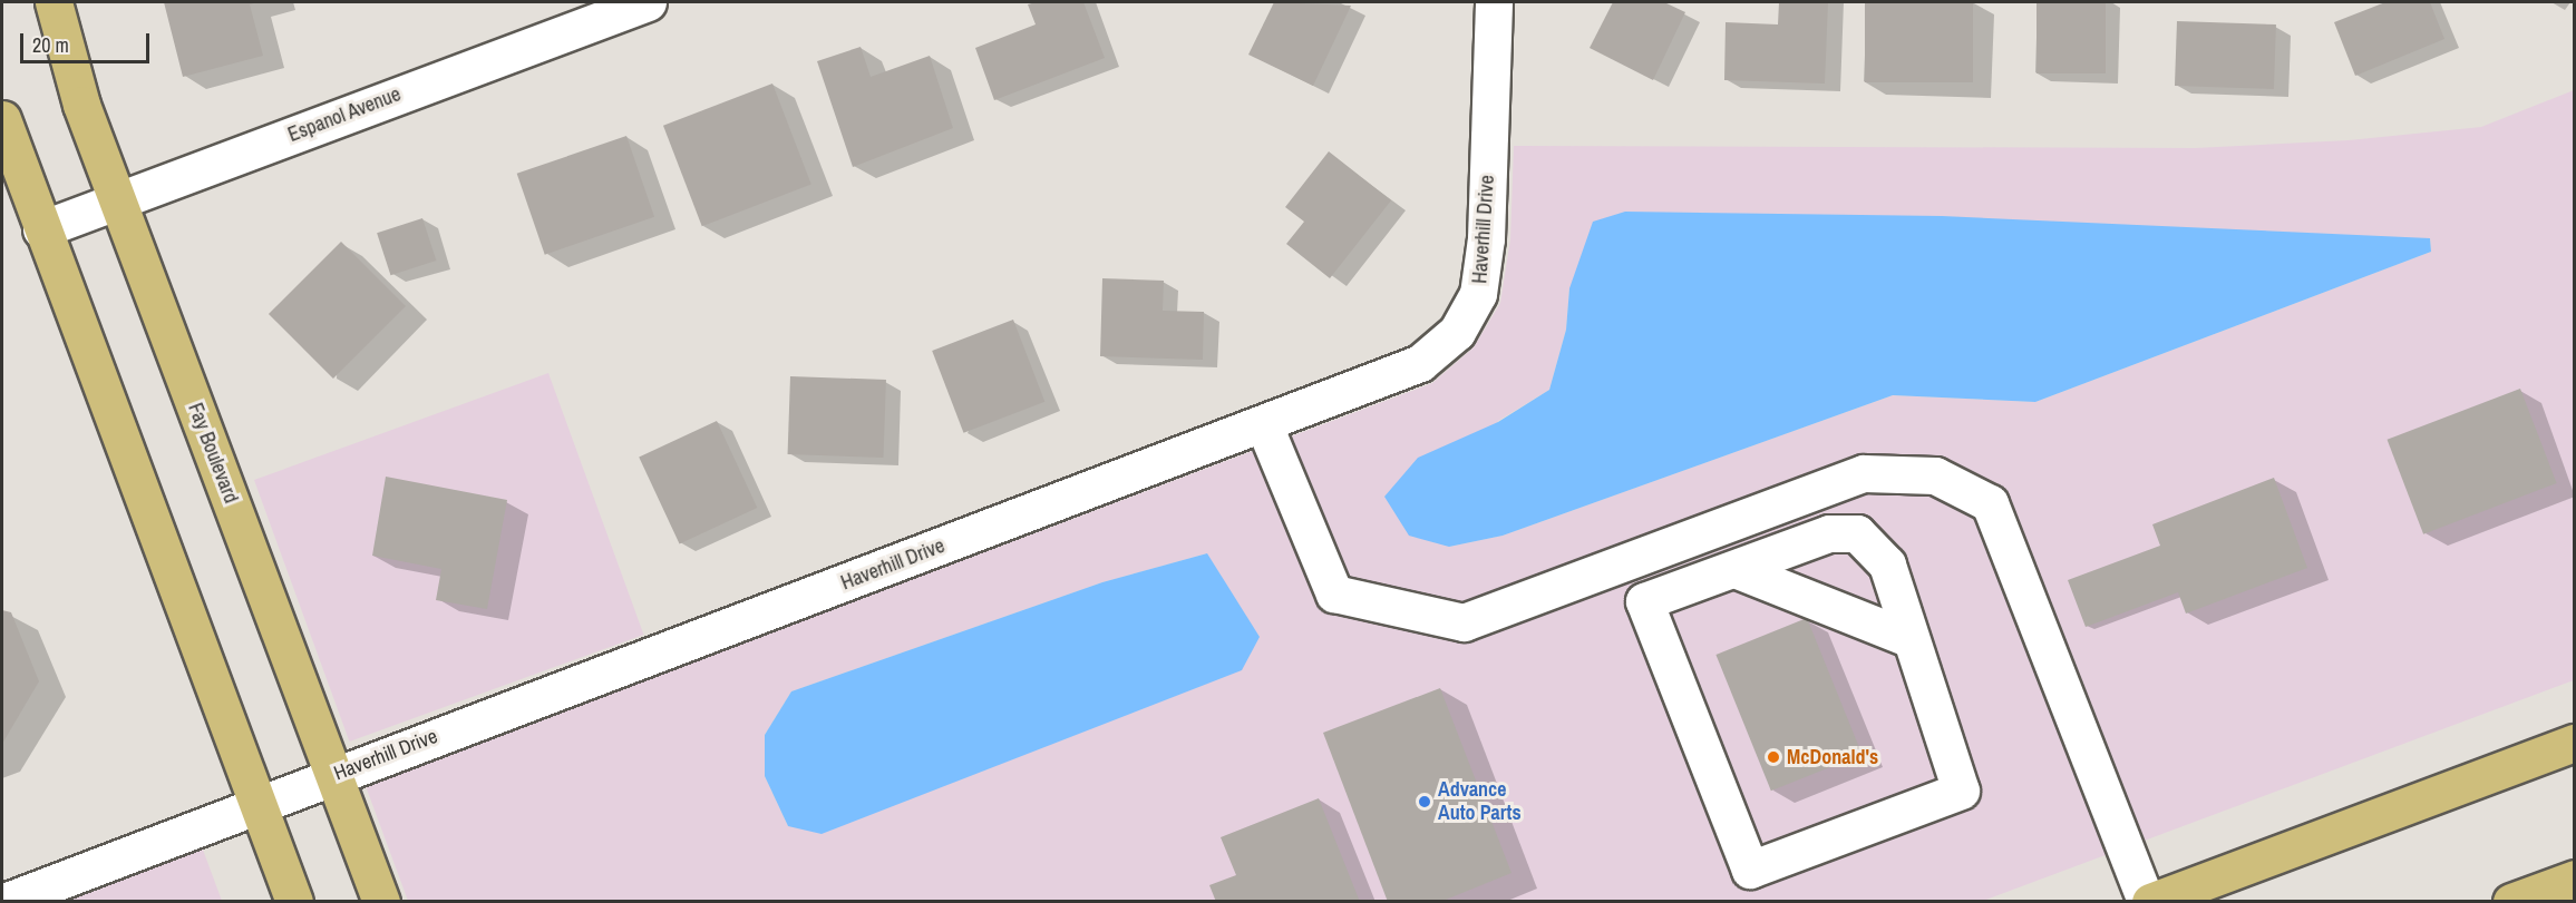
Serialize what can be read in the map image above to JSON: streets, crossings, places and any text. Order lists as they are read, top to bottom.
{
  "streets": {
    "main road": ["Fay Boulevard"],
    "street": ["Espanol Avenue", "Haverhill Drive"]
  },
  "crossings": [
    ["Espanol Avenue", "Fay Boulevard"],
    ["Haverhill Drive", "Fay Boulevard"]
  ],
  "places": ["McDonald's", "Advance Auto Parts"],
  "scale_bar": "20 m"
}
